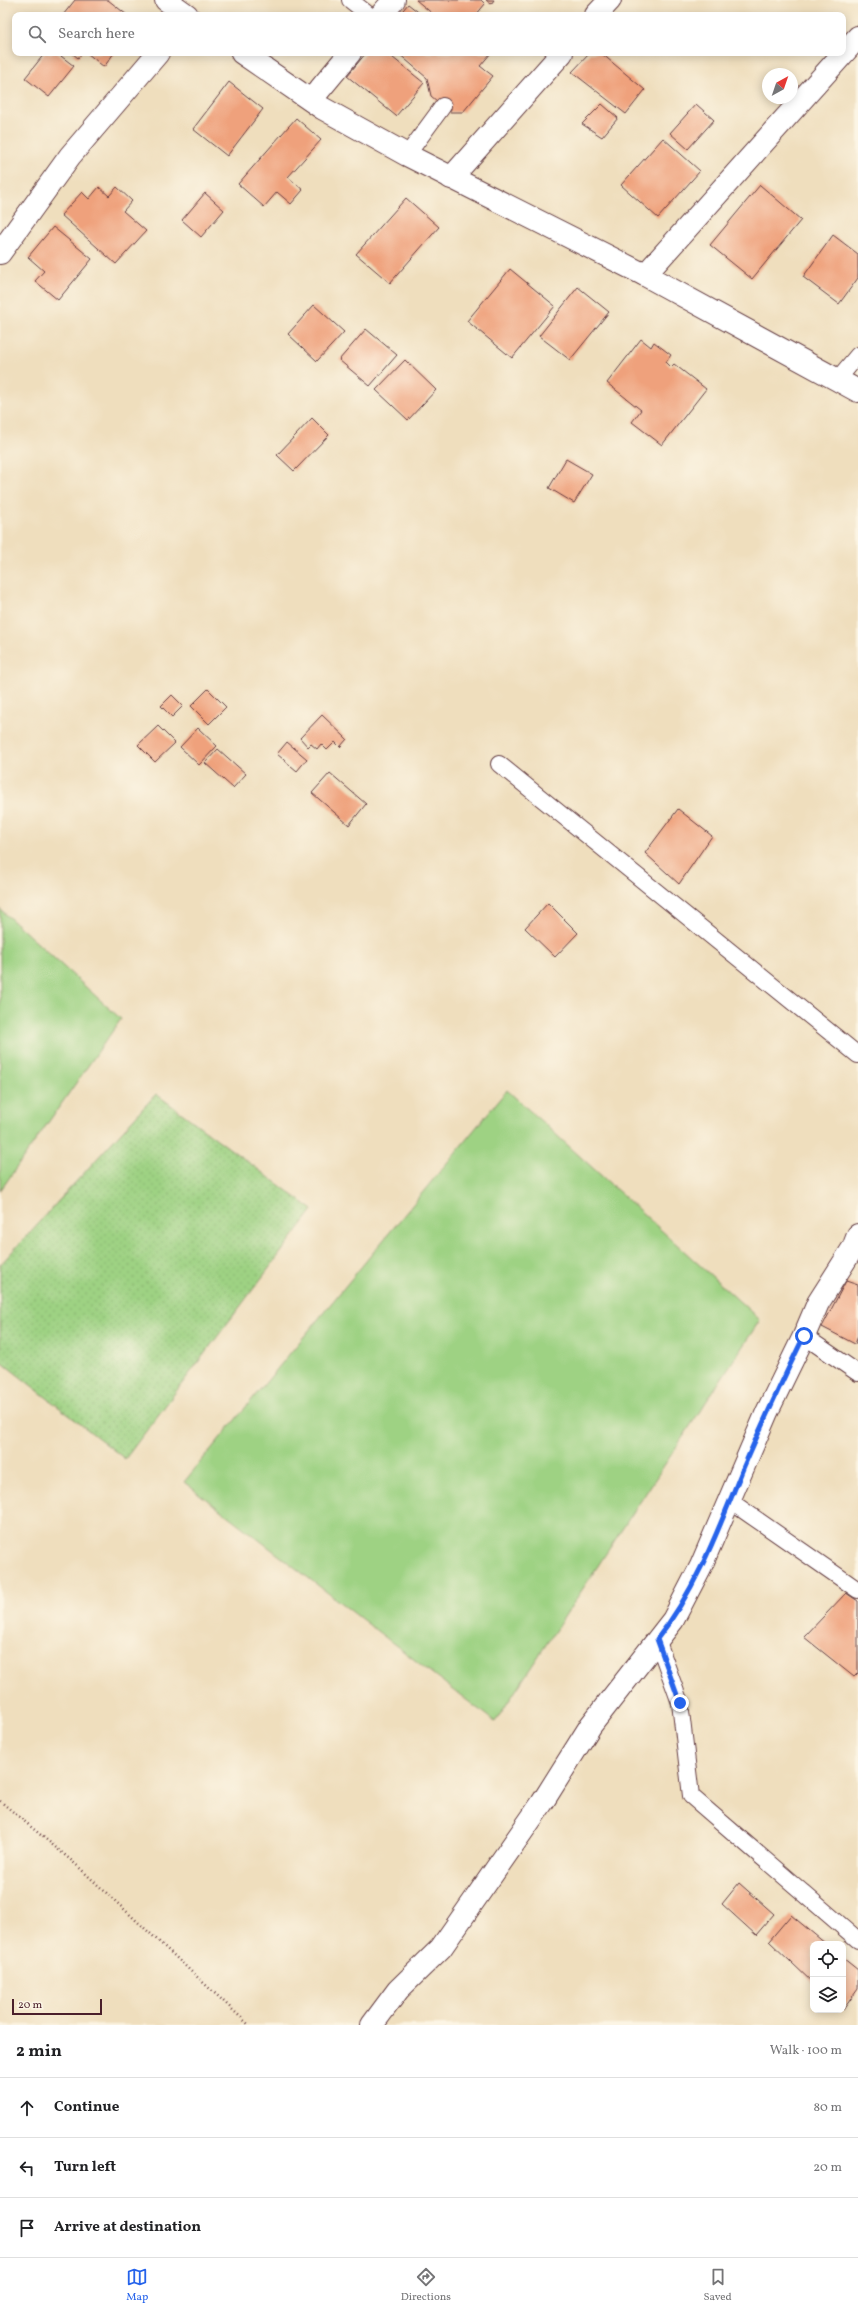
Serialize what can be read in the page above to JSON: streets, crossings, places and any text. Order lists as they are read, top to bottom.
{
  "scale_bar": "20 m",
  "north": "top right",
  "page": {
    "search": "Search here",
    "scale": "20 m",
    "heading": ["2 min", "Walk · 100 m"],
    "list": [
      ["Continue", "80 m"],
      ["Turn left", "20 m"],
      "Arrive at destination"
    ],
    "nav": ["Map", "Directions", "Saved"]
  }
}
